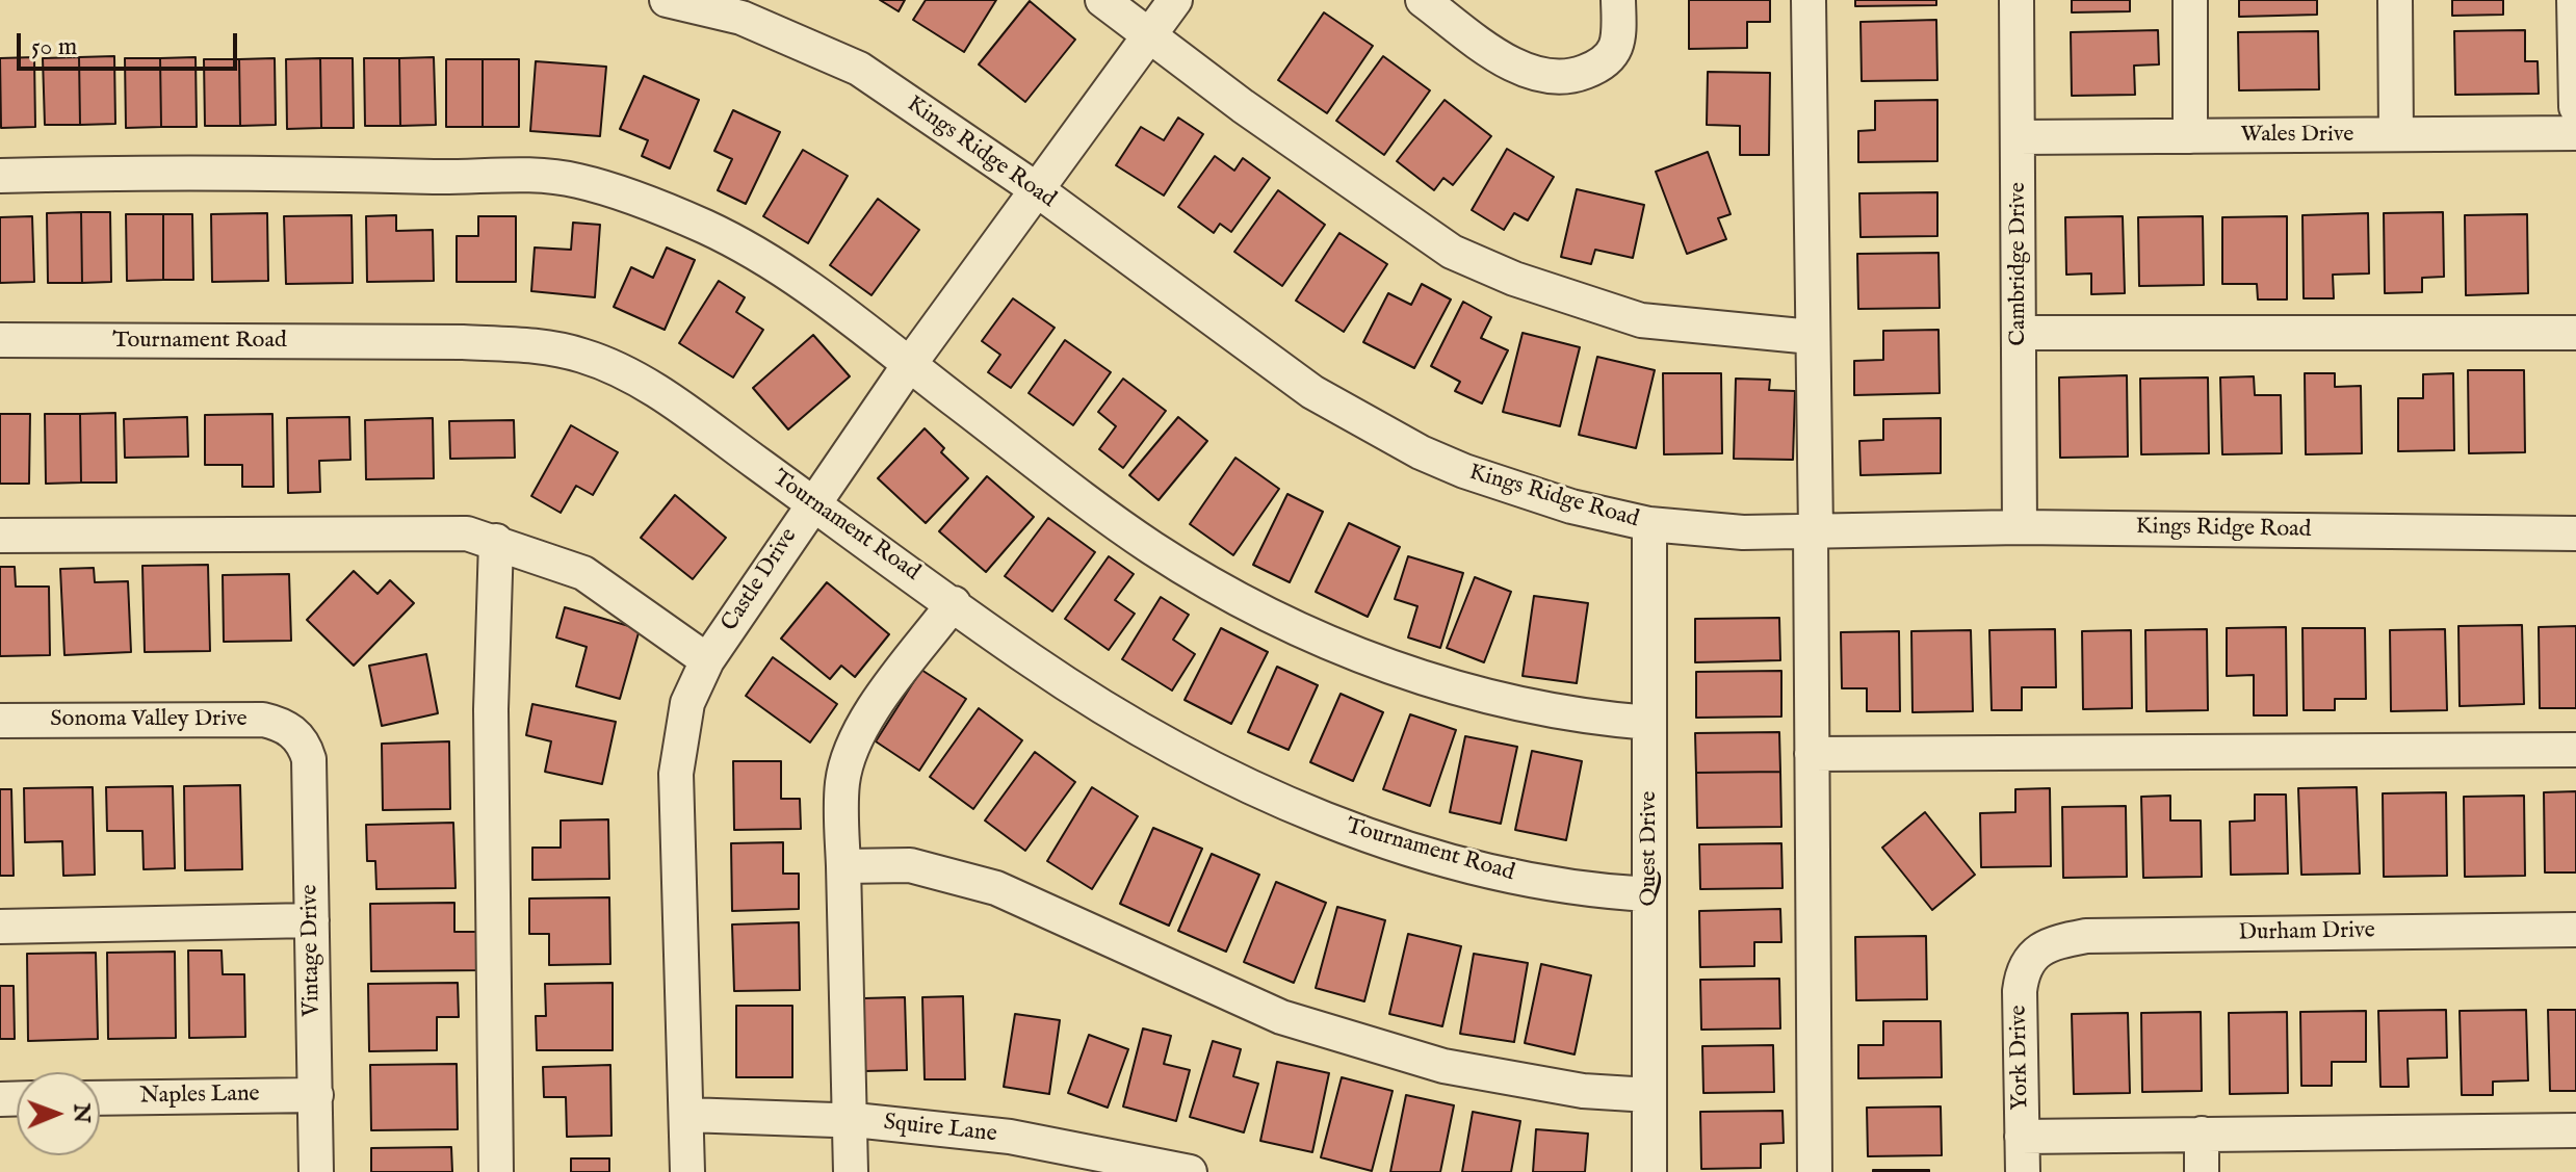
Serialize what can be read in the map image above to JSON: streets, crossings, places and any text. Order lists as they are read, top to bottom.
{
  "streets": {
    "street": [
      "Wales Drive",
      "Kings Ridge Road",
      "Cambridge Drive",
      "Tournament Road",
      "Castle Drive",
      "Sonoma Valley Drive",
      "Quest Drive",
      "Durham Drive",
      "Vintage Drive",
      "York Drive",
      "Naples Lane",
      "Squire Lane"
    ]
  },
  "crossings": [
    ["Wales Drive", "Cambridge Drive"],
    ["Kings Ridge Road", "Cambridge Drive"],
    ["Kings Ridge Road", "Castle Drive"],
    ["Kings Ridge Road", "Quest Drive"],
    ["Tournament Road", "Castle Drive"],
    ["Tournament Road", "Quest Drive"],
    ["Castle Drive", "Squire Lane"],
    ["Sonoma Valley Drive", "Vintage Drive"],
    ["Durham Drive", "York Drive"],
    ["Vintage Drive", "Naples Lane"]
  ],
  "scale_bar": "50 m",
  "north": "right"
}
